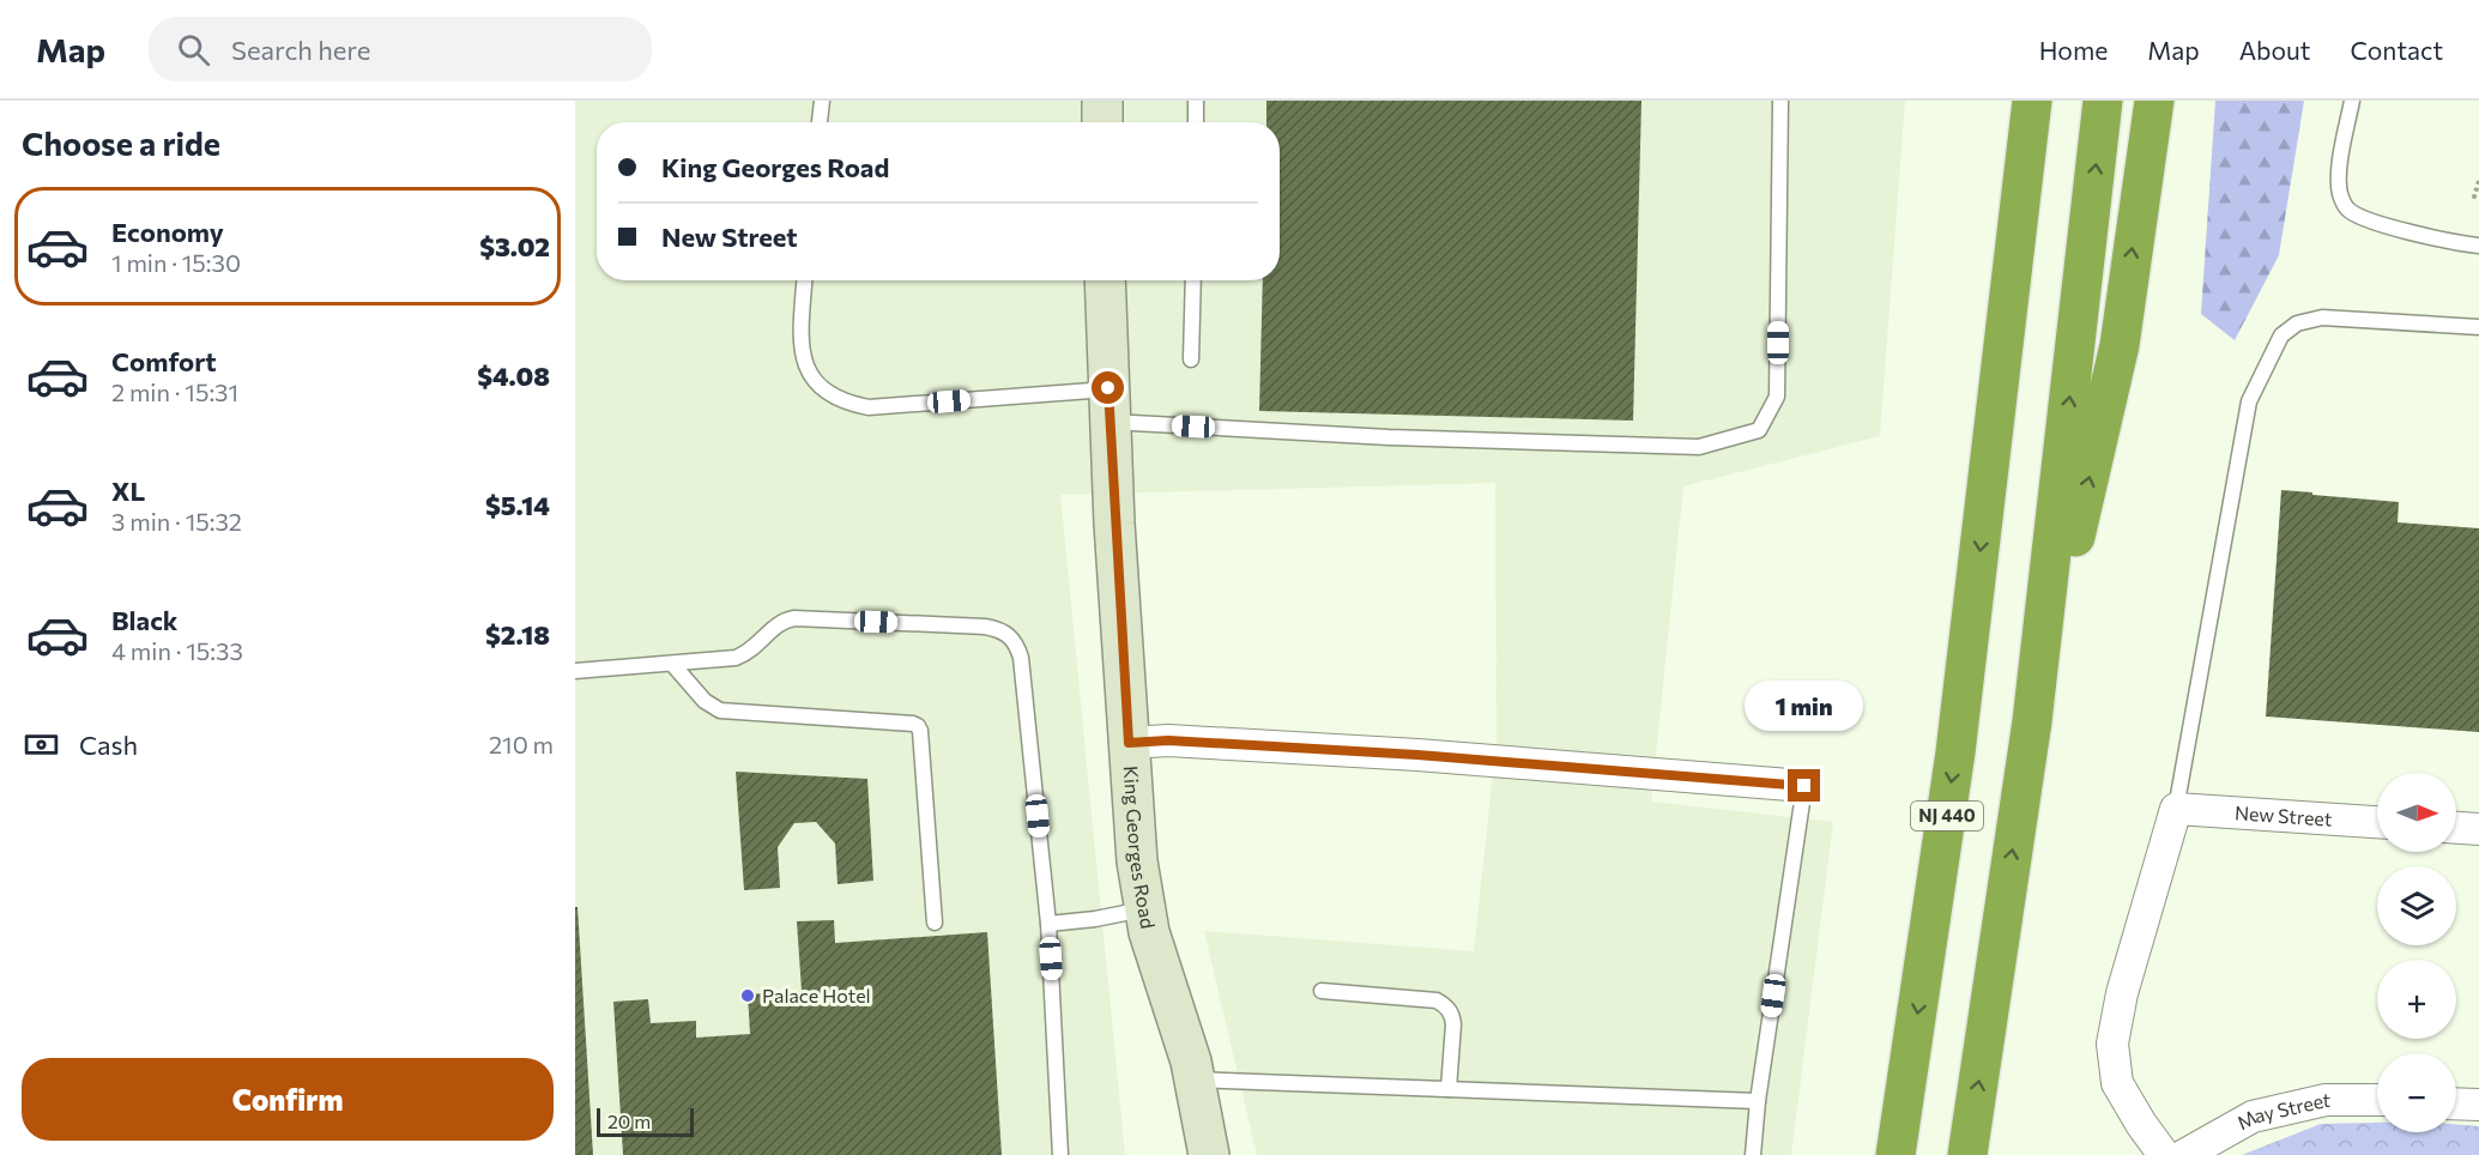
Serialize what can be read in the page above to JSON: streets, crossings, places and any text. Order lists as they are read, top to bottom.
{
  "streets": {
    "highway": ["NJ 440"],
    "street": ["New Street", "King Georges Road", "May Street"]
  },
  "places": ["Palace Hotel"],
  "scale_bar": "20 m",
  "north": "right",
  "page": {
    "header": "Map",
    "search": "Search here",
    "nav": [
      "Home",
      "Map",
      "About",
      "Contact"
    ],
    "heading": "Choose a ride",
    "banner": ["King Georges Road", "New Street"],
    "list": [
      {
        "name": "Economy",
        "note": "1 min · 15:30",
        "value": "$3.02"
      },
      {
        "name": "Comfort",
        "note": "2 min · 15:31",
        "value": "$4.08"
      },
      {
        "name": "XL",
        "note": "3 min · 15:32",
        "value": "$5.14"
      },
      {
        "name": "Black",
        "note": "4 min · 15:33",
        "value": "$2.18"
      }
    ],
    "bubble": "1 min",
    "pay": ["Cash", "210 m"],
    "map_buttons": ["+", "−"],
    "buttons": "Confirm",
    "scale": "20 m"
  }
}
